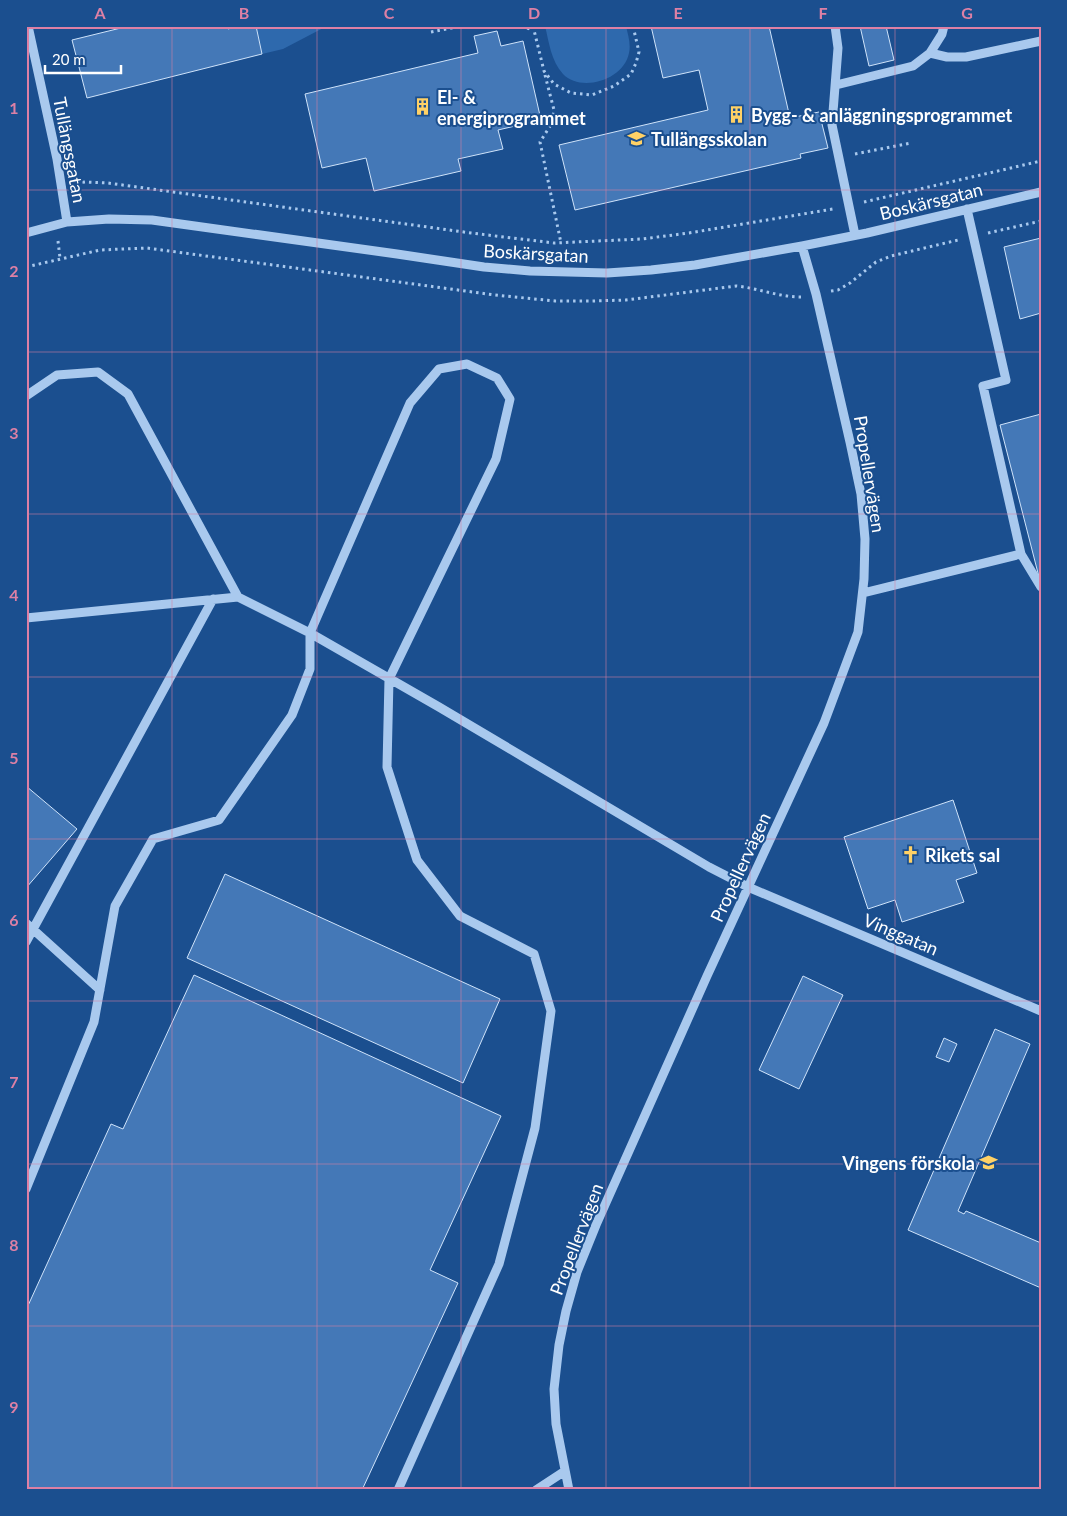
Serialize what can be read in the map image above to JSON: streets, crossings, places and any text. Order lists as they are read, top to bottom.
{
  "streets": {
    "street": [
      "Tullängsgatan",
      "Boskärsgatan",
      "Propellervägen",
      "Vinggatan"
    ]
  },
  "crossings": [
    ["Tullängsgatan", "Boskärsgatan"],
    ["Boskärsgatan", "Propellervägen"],
    ["Propellervägen", "Vinggatan"]
  ],
  "places": {
    "building": ["El- & energiprogrammet", "Bygg- & anläggningsprogrammet"],
    "school or university": ["Tullängsskolan", "Vingens förskola"],
    "church": ["Rikets sal"]
  },
  "scale_bar": "20 m",
  "grid": {
    "columns": [
      "A",
      "B",
      "C",
      "D",
      "E",
      "F",
      "G"
    ],
    "rows": [
      "1",
      "2",
      "3",
      "4",
      "5",
      "6",
      "7",
      "8",
      "9"
    ]
  }
}
